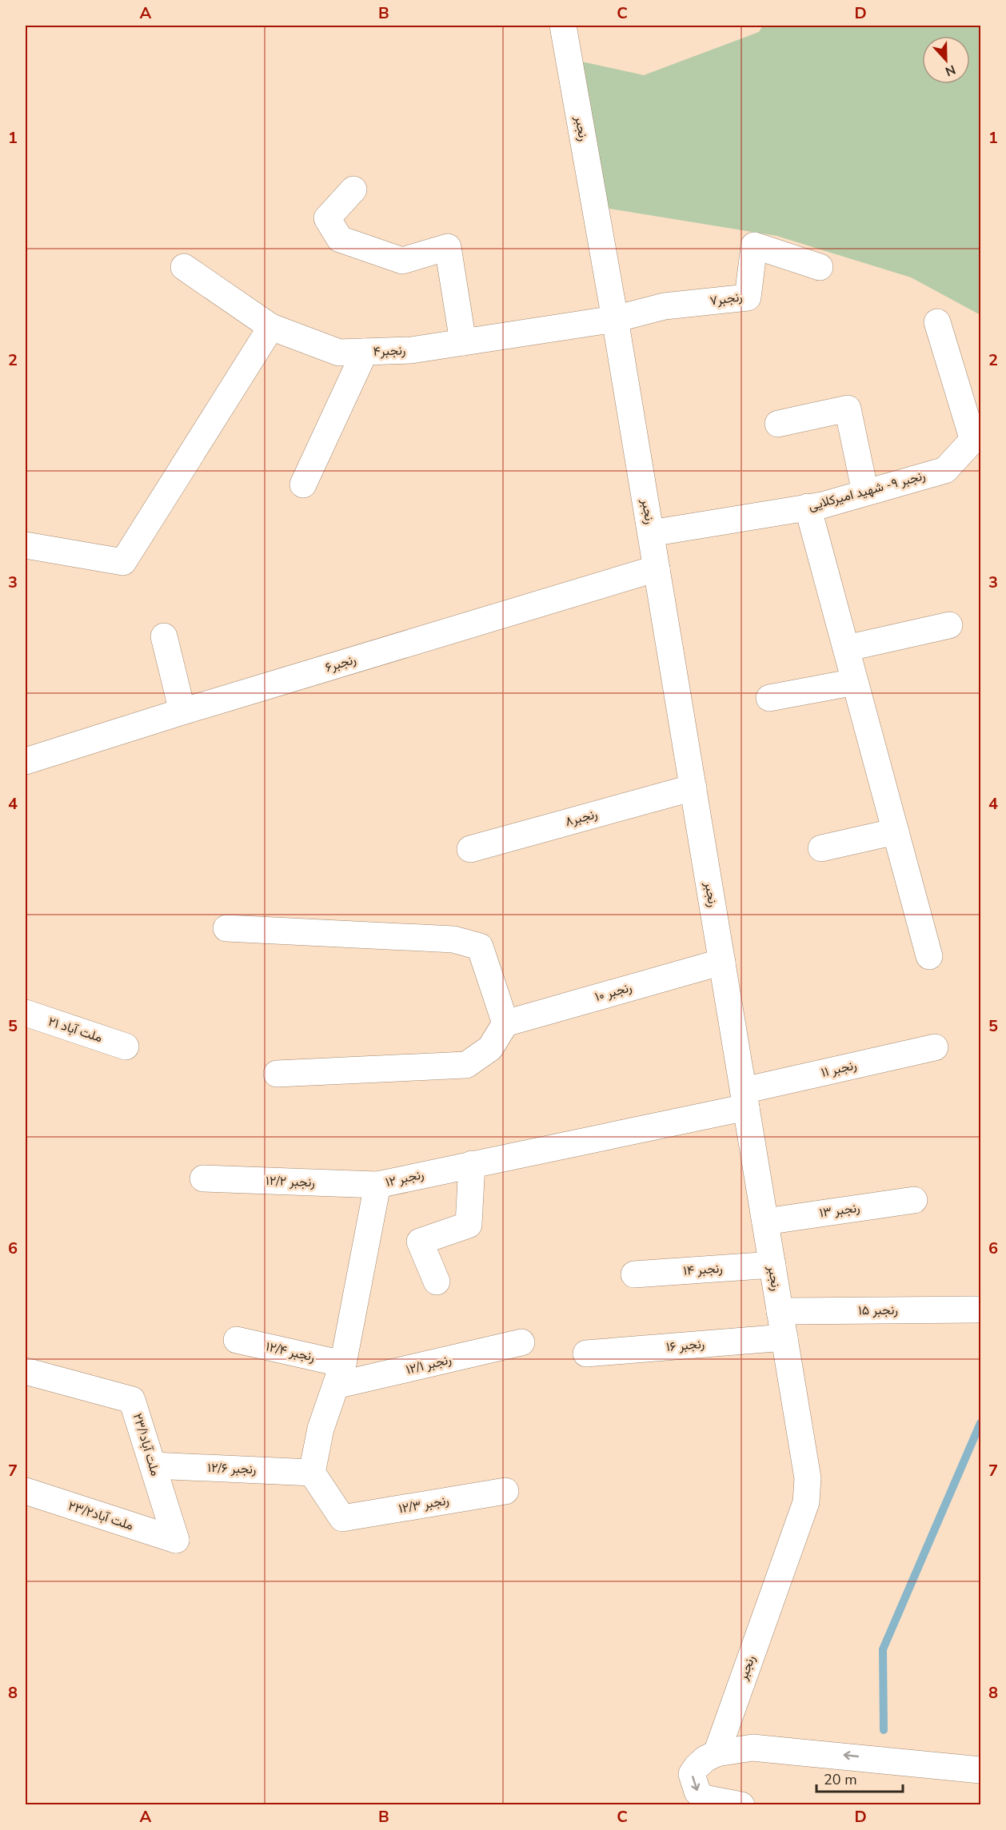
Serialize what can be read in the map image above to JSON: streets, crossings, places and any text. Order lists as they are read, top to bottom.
{
  "streets": {
    "street": [
      "رنجبر",
      "رنجبر۷",
      "رنجبر۴",
      "رنجبر ۹- شهید امیرکلایی",
      "رنجبر۶",
      "رنجبر۸",
      "رنجبر ۱۰",
      "ملت آباد ۲۱",
      "رنجبر ۱۱",
      "رنجبر ۱۲",
      "رنجبر ۱۲/۲",
      "رنجبر ۱۳",
      "رنجبر ۱۴",
      "رنجبر ۱۵",
      "رنجبر ۱۶",
      "رنجبر ۱۲/۴",
      "رنجبر ۱۲/۱",
      "ملت آباد۲۳/۱",
      "رنجبر ۱۲/۶",
      "رنجبر ۱۲/۳",
      "ملت آباد۲۳/۲"
    ]
  },
  "crossings": [
    ["رنجبر", "رنجبر۷"],
    ["رنجبر", "رنجبر۴"],
    ["رنجبر", "رنجبر ۹- شهید امیرکلایی"],
    ["رنجبر", "رنجبر۶"],
    ["رنجبر", "رنجبر۸"],
    ["رنجبر", "رنجبر ۱۰"],
    ["رنجبر", "رنجبر ۱۱"],
    ["رنجبر", "رنجبر ۱۲"],
    ["رنجبر", "رنجبر ۱۳"],
    ["رنجبر", "رنجبر ۱۴"],
    ["رنجبر", "رنجبر ۱۵"],
    ["رنجبر", "رنجبر ۱۶"],
    ["رنجبر۷", "رنجبر۴"],
    ["رنجبر ۱۱", "رنجبر ۱۲"],
    ["رنجبر ۱۲", "رنجبر ۱۲/۲"],
    ["رنجبر ۱۲", "رنجبر ۱۲/۴"],
    ["رنجبر ۱۲", "رنجبر ۱۲/۱"],
    ["رنجبر ۱۲", "رنجبر ۱۲/۶"],
    ["رنجبر ۱۲", "رنجبر ۱۲/۳"],
    ["رنجبر ۱۲/۴", "رنجبر ۱۲/۱"],
    ["ملت آباد۲۳/۱", "رنجبر ۱۲/۶"],
    ["ملت آباد۲۳/۱", "ملت آباد۲۳/۲"],
    ["رنجبر ۱۲/۶", "رنجبر ۱۲/۳"]
  ],
  "scale_bar": "20 m",
  "north": "bottom",
  "grid": {
    "columns": [
      "A",
      "B",
      "C",
      "D"
    ],
    "rows": [
      "1",
      "2",
      "3",
      "4",
      "5",
      "6",
      "7",
      "8"
    ]
  }
}
